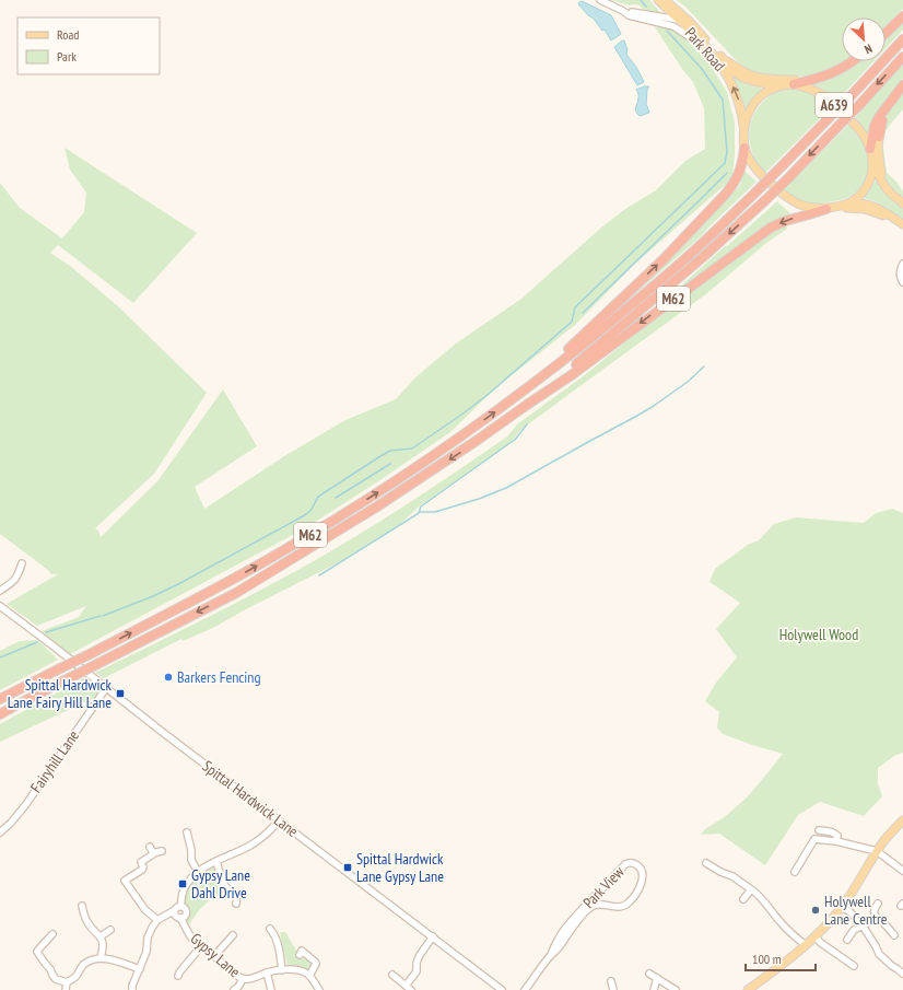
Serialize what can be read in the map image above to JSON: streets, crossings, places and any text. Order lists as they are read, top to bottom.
{
  "streets": {
    "highway": ["M62"],
    "main road": ["Park Road", "A639"],
    "street": [
      "Fairyhill Lane",
      "Spittal Hardwick Lane",
      "Park View",
      "Gypsy Lane"
    ]
  },
  "crossings": [
    ["Park Road", "A639"],
    ["Park Road", "M62"],
    ["A639", "M62"],
    ["Fairyhill Lane", "Spittal Hardwick Lane"]
  ],
  "parks": ["Holywell Wood"],
  "places": {
    "other": ["Barkers Fencing", "Holywell Lane Centre"],
    "transit": ["Spittal Hardwick Lane Fairy Hill Lane", "Spittal Hardwick Lane Gypsy Lane", "Gypsy Lane Dahl Drive"]
  },
  "legend": ["Road", "Park"],
  "scale_bar": "100 m",
  "north": "bottom right"
}
